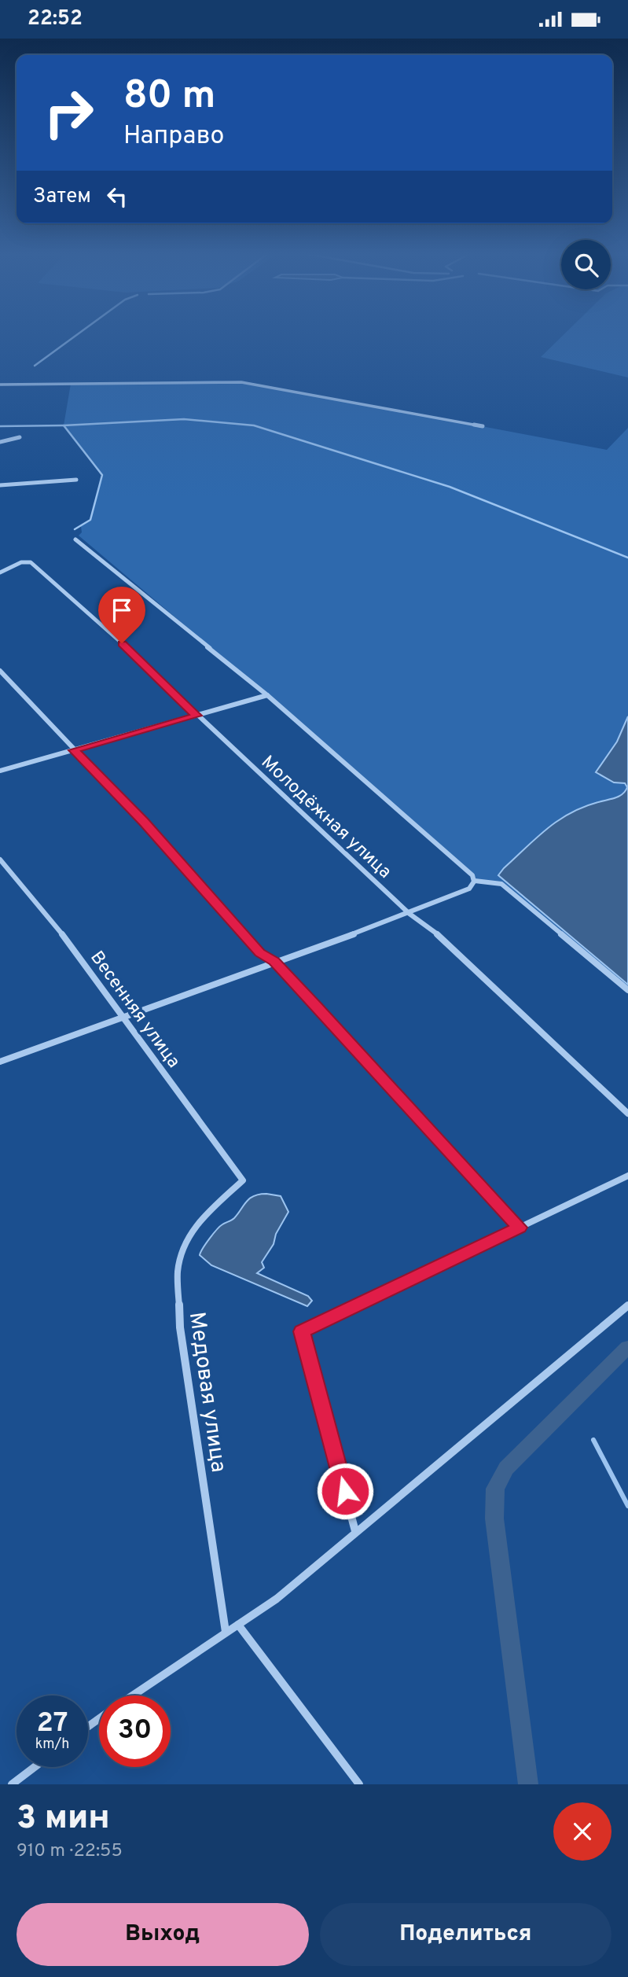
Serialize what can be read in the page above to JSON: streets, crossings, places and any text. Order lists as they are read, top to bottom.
{
  "streets": {
    "street": ["Молодёжная улица", "Весенняя улица", "Медовая улица"]
  },
  "crossings": [
    ["Весенняя улица", "Медовая улица"]
  ],
  "page": {
    "status": "22:52",
    "turn": ["80 m", "Направо"],
    "then": "Затем",
    "speed": "27 km/h",
    "limit": "30",
    "heading": ["3 мин", "910 m · 22:55"],
    "buttons": ["Выход", "Поделиться"]
  }
}
